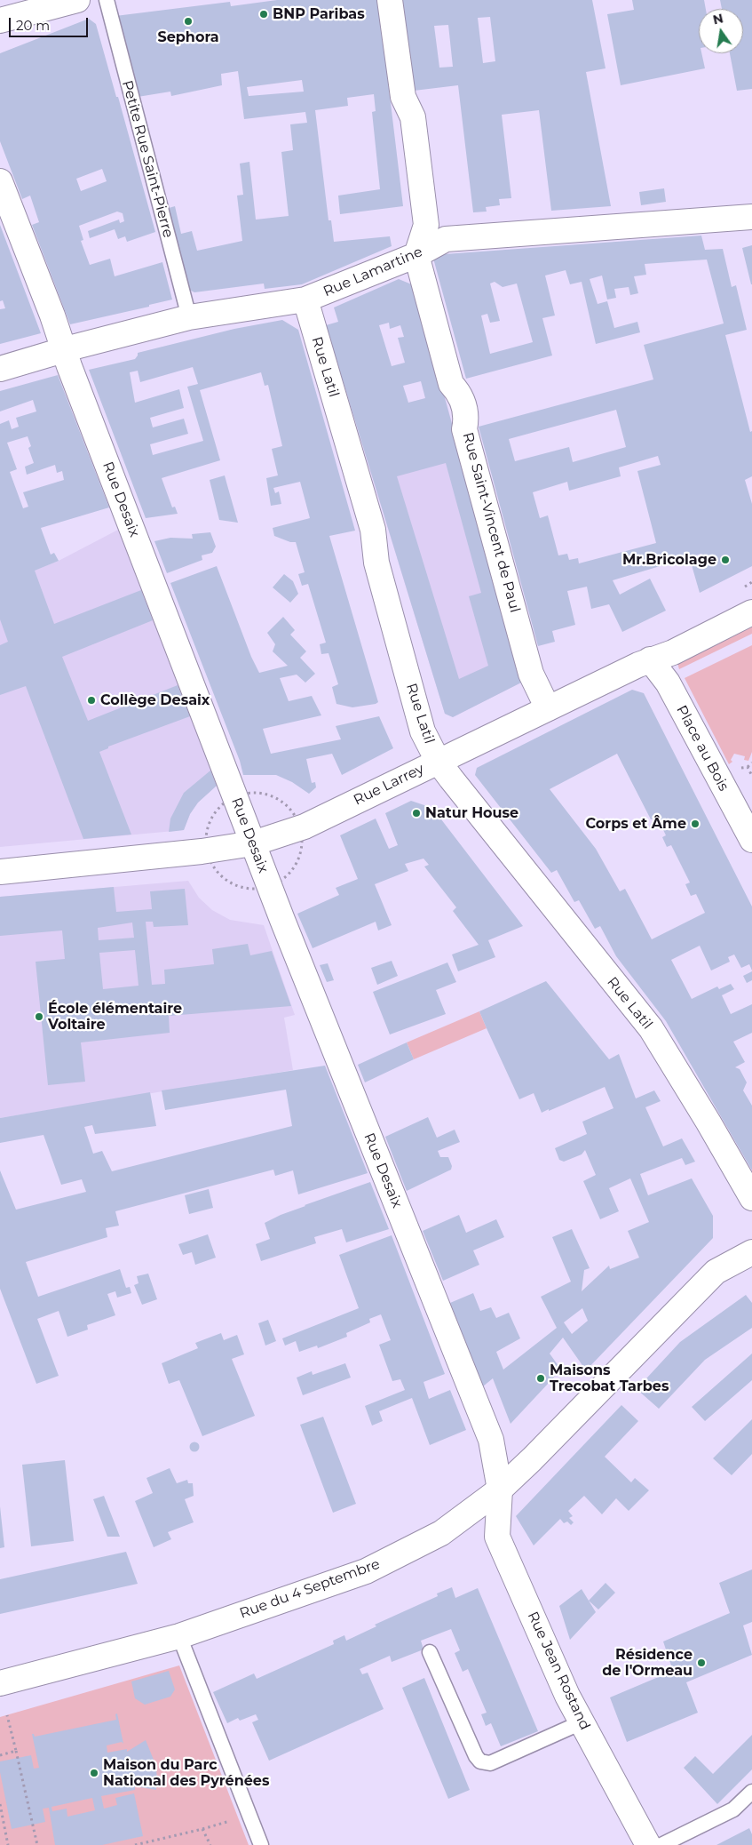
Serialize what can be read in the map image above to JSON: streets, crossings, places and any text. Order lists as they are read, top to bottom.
{
  "streets": {
    "street": [
      "Rue Lamartine",
      "Rue Latil",
      "Rue Desaix",
      "Rue Saint-Vincent de Paul",
      "Place au Bois",
      "Rue Larrey",
      "Rue du 4 Septembre",
      "Rue Jean Rostand"
    ],
    "lane": ["Petite Rue Saint-Pierre"]
  },
  "crossings": [
    ["Petite Rue Saint-Pierre", "Rue Lamartine"],
    ["Rue Lamartine", "Rue Latil"],
    ["Rue Lamartine", "Rue Desaix"],
    ["Rue Lamartine", "Rue Saint-Vincent de Paul"],
    ["Rue Latil", "Rue Larrey"],
    ["Rue Desaix", "Rue Larrey"],
    ["Rue Desaix", "Rue du 4 Septembre"],
    ["Rue Desaix", "Rue Jean Rostand"],
    ["Rue Saint-Vincent de Paul", "Rue Larrey"],
    ["Place au Bois", "Rue Larrey"],
    ["Rue du 4 Septembre", "Rue Jean Rostand"]
  ],
  "places": [
    "BNP Paribas",
    "Sephora",
    "Mr.Bricolage",
    "Collège Desaix",
    "Natur House",
    "Corps et Âme",
    "École élémentaire Voltaire",
    "Maisons Trecobat Tarbes",
    "Résidence de l'Ormeau",
    "Maison du Parc National des Pyrénées"
  ],
  "scale_bar": "20 m",
  "north": "top"
}
